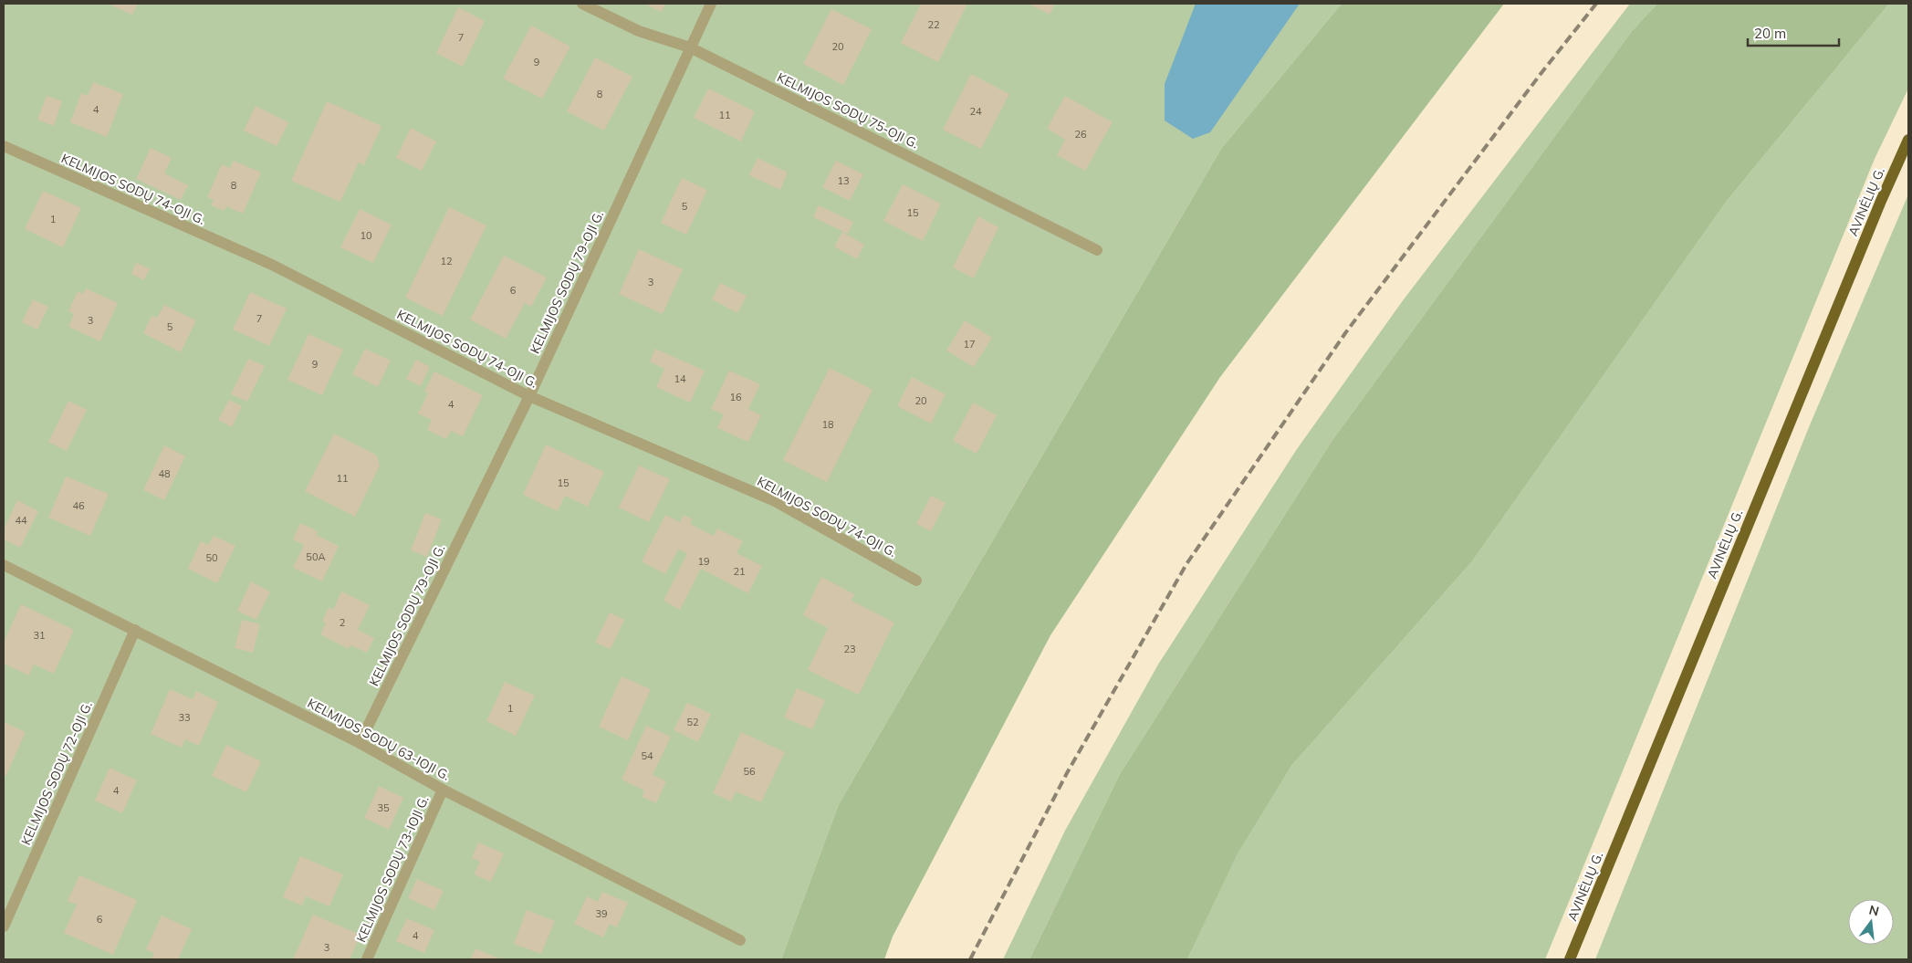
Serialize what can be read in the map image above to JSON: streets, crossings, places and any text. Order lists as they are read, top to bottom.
{
  "streets": {
    "main road": ["AVINĖLIŲ G."],
    "street": [
      "KELMIJOS SODŲ 75-OJI G.",
      "KELMIJOS SODŲ 74-OJI G.",
      "KELMIJOS SODŲ 79-OJI G.",
      "KELMIJOS SODŲ 63-IOJI G.",
      "KELMIJOS SODŲ 72-OJI G.",
      "KELMIJOS SODŲ 73-IOJI G."
    ]
  },
  "crossings": [
    ["KELMIJOS SODŲ 75-OJI G.", "KELMIJOS SODŲ 79-OJI G."],
    ["KELMIJOS SODŲ 74-OJI G.", "KELMIJOS SODŲ 79-OJI G."],
    ["KELMIJOS SODŲ 79-OJI G.", "KELMIJOS SODŲ 63-IOJI G."],
    ["KELMIJOS SODŲ 63-IOJI G.", "KELMIJOS SODŲ 72-OJI G."],
    ["KELMIJOS SODŲ 63-IOJI G.", "KELMIJOS SODŲ 73-IOJI G."]
  ],
  "house_numbers": [
    "22",
    "7",
    "20",
    "9",
    "8",
    "4",
    "24",
    "11",
    "26",
    "13",
    "8",
    "5",
    "15",
    "1",
    "10",
    "12",
    "3",
    "6",
    "7",
    "3",
    "5",
    "17",
    "9",
    "14",
    "16",
    "20",
    "4",
    "18",
    "48",
    "11",
    "15",
    "46",
    "44",
    "50A",
    "50",
    "19",
    "21",
    "2",
    "31",
    "23",
    "1",
    "33",
    "52",
    "54",
    "56",
    "4",
    "35",
    "39",
    "6",
    "4",
    "3"
  ],
  "scale_bar": "20 m",
  "north": "top"
}
